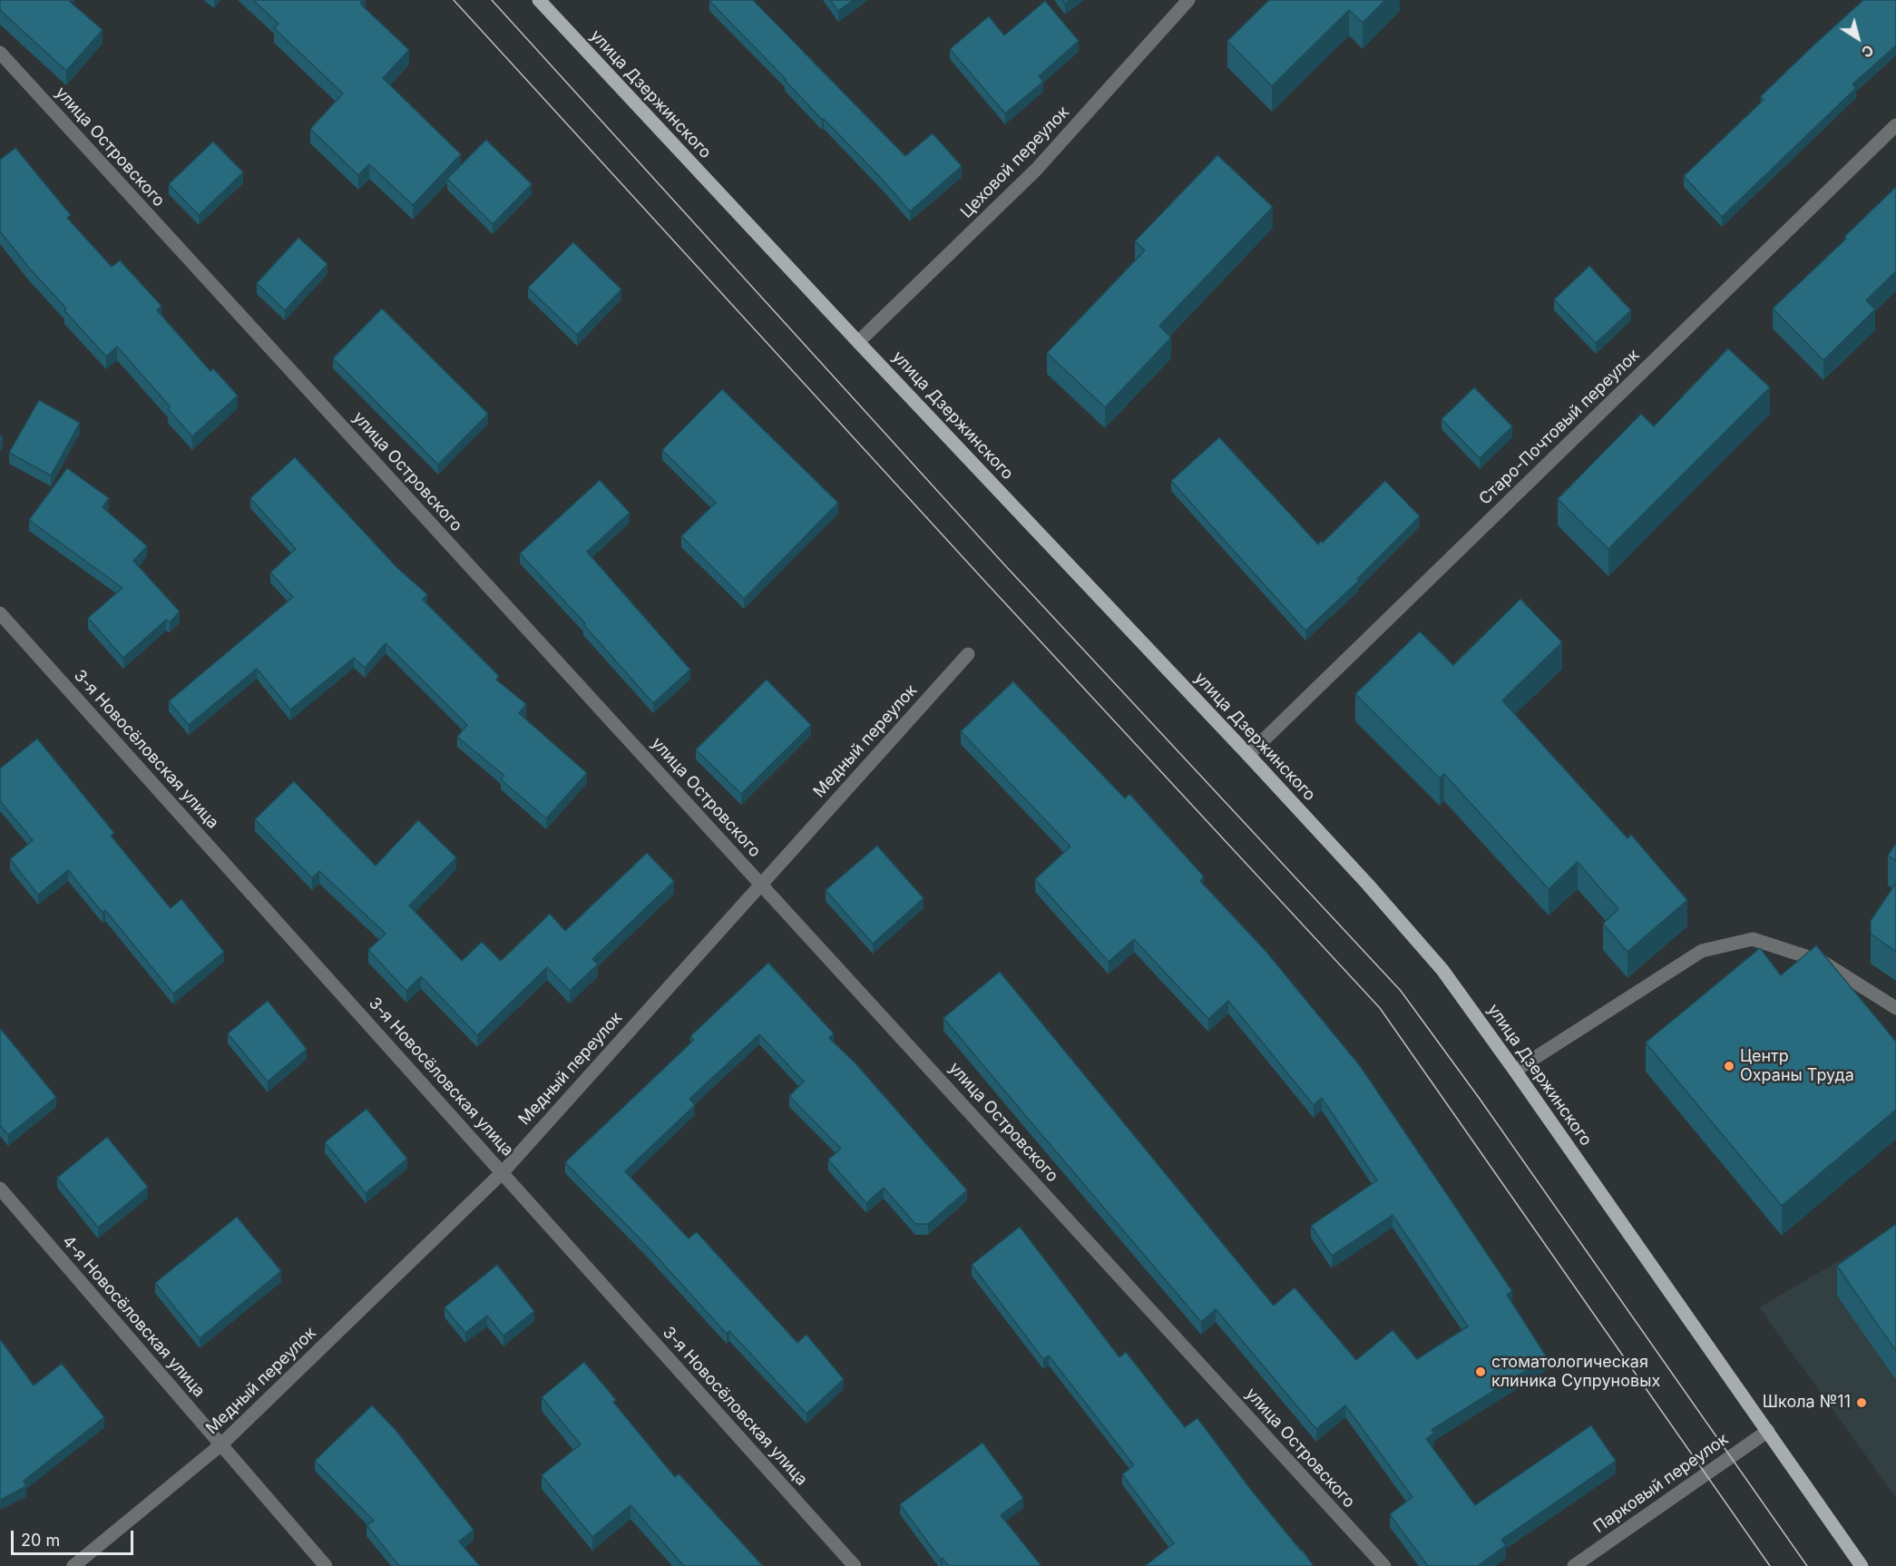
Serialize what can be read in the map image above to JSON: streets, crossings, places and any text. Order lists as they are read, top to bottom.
{
  "streets": {
    "main road": ["улица Дзержинского"],
    "street": [
      "улица Островского",
      "Цеховой переулок",
      "Старо-Почтовый переулок",
      "Медный переулок",
      "3-я Новосёловская улица",
      "4-я Новосёловская улица",
      "Парковый переулок"
    ]
  },
  "crossings": [
    ["улица Дзержинского", "Цеховой переулок"],
    ["улица Дзержинского", "Старо-Почтовый переулок"],
    ["улица Дзержинского", "Парковый переулок"],
    ["улица Островского", "Медный переулок"],
    ["Медный переулок", "3-я Новосёловская улица"],
    ["Медный переулок", "4-я Новосёловская улица"]
  ],
  "places": ["Центр Охраны Труда", "стоматологическая клиника Супруновых", "Школа №11"],
  "scale_bar": "20 m",
  "north": "bottom right"
}
